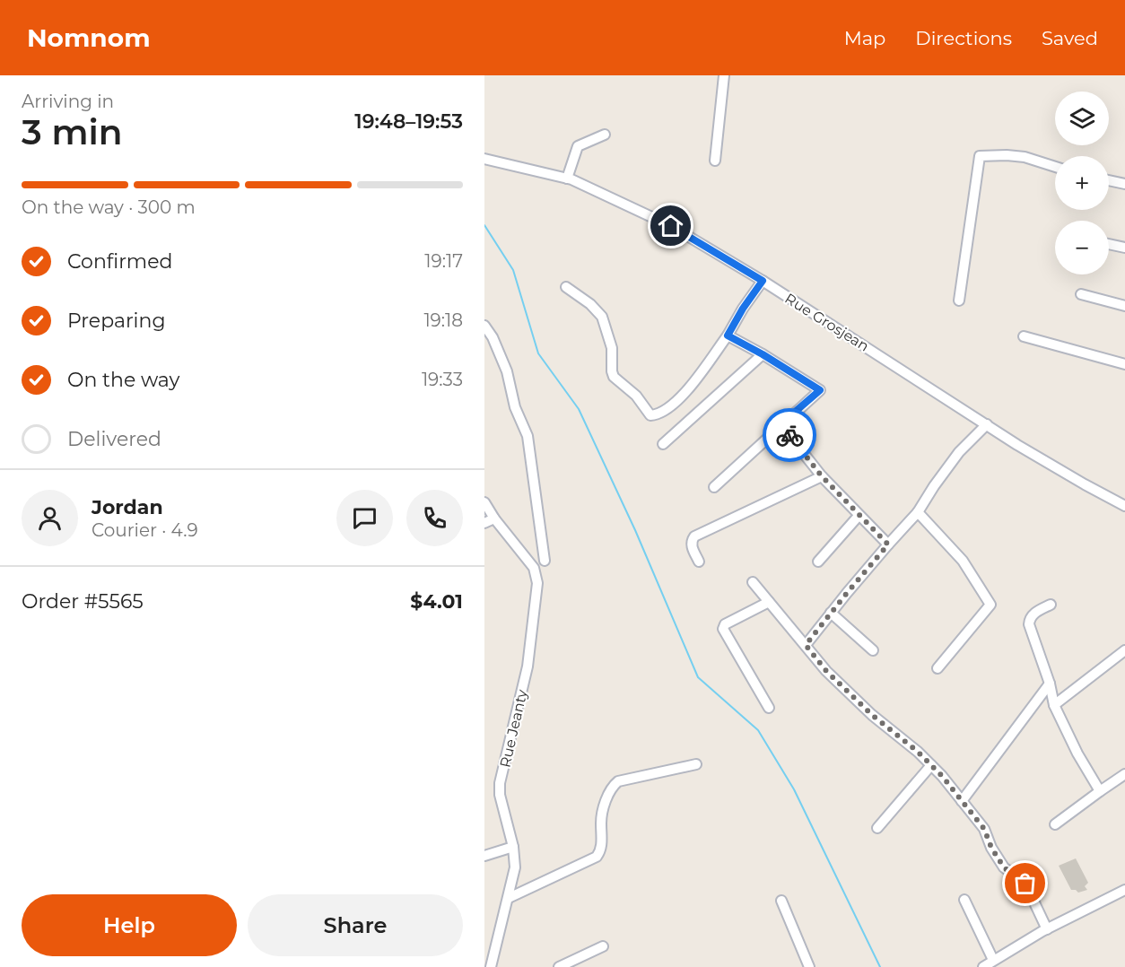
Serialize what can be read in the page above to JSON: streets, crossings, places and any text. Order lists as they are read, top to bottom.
{
  "streets": {
    "street": ["Rue Grosjean", "Rue Jeanty"]
  },
  "page": {
    "header": "Nomnom",
    "nav": ["Map", "Directions", "Saved"],
    "heading": ["3 min", "Arriving in", "19:48–19:53"],
    "panel": [
      "Jordan",
      "Courier · 4.9",
      "Order #5565",
      "$4.01"
    ],
    "map_buttons": ["+", "−"],
    "bar": "On the way · 300 m",
    "list": [
      ["Confirmed", "19:17"],
      ["Preparing", "19:18"],
      ["On the way", "19:33"],
      "Delivered"
    ],
    "buttons": ["Help", "Share"]
  }
}
